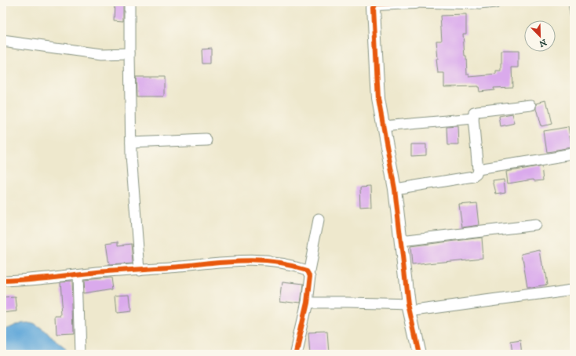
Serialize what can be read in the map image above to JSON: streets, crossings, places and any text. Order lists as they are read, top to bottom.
{
  "north": "bottom right"
}
